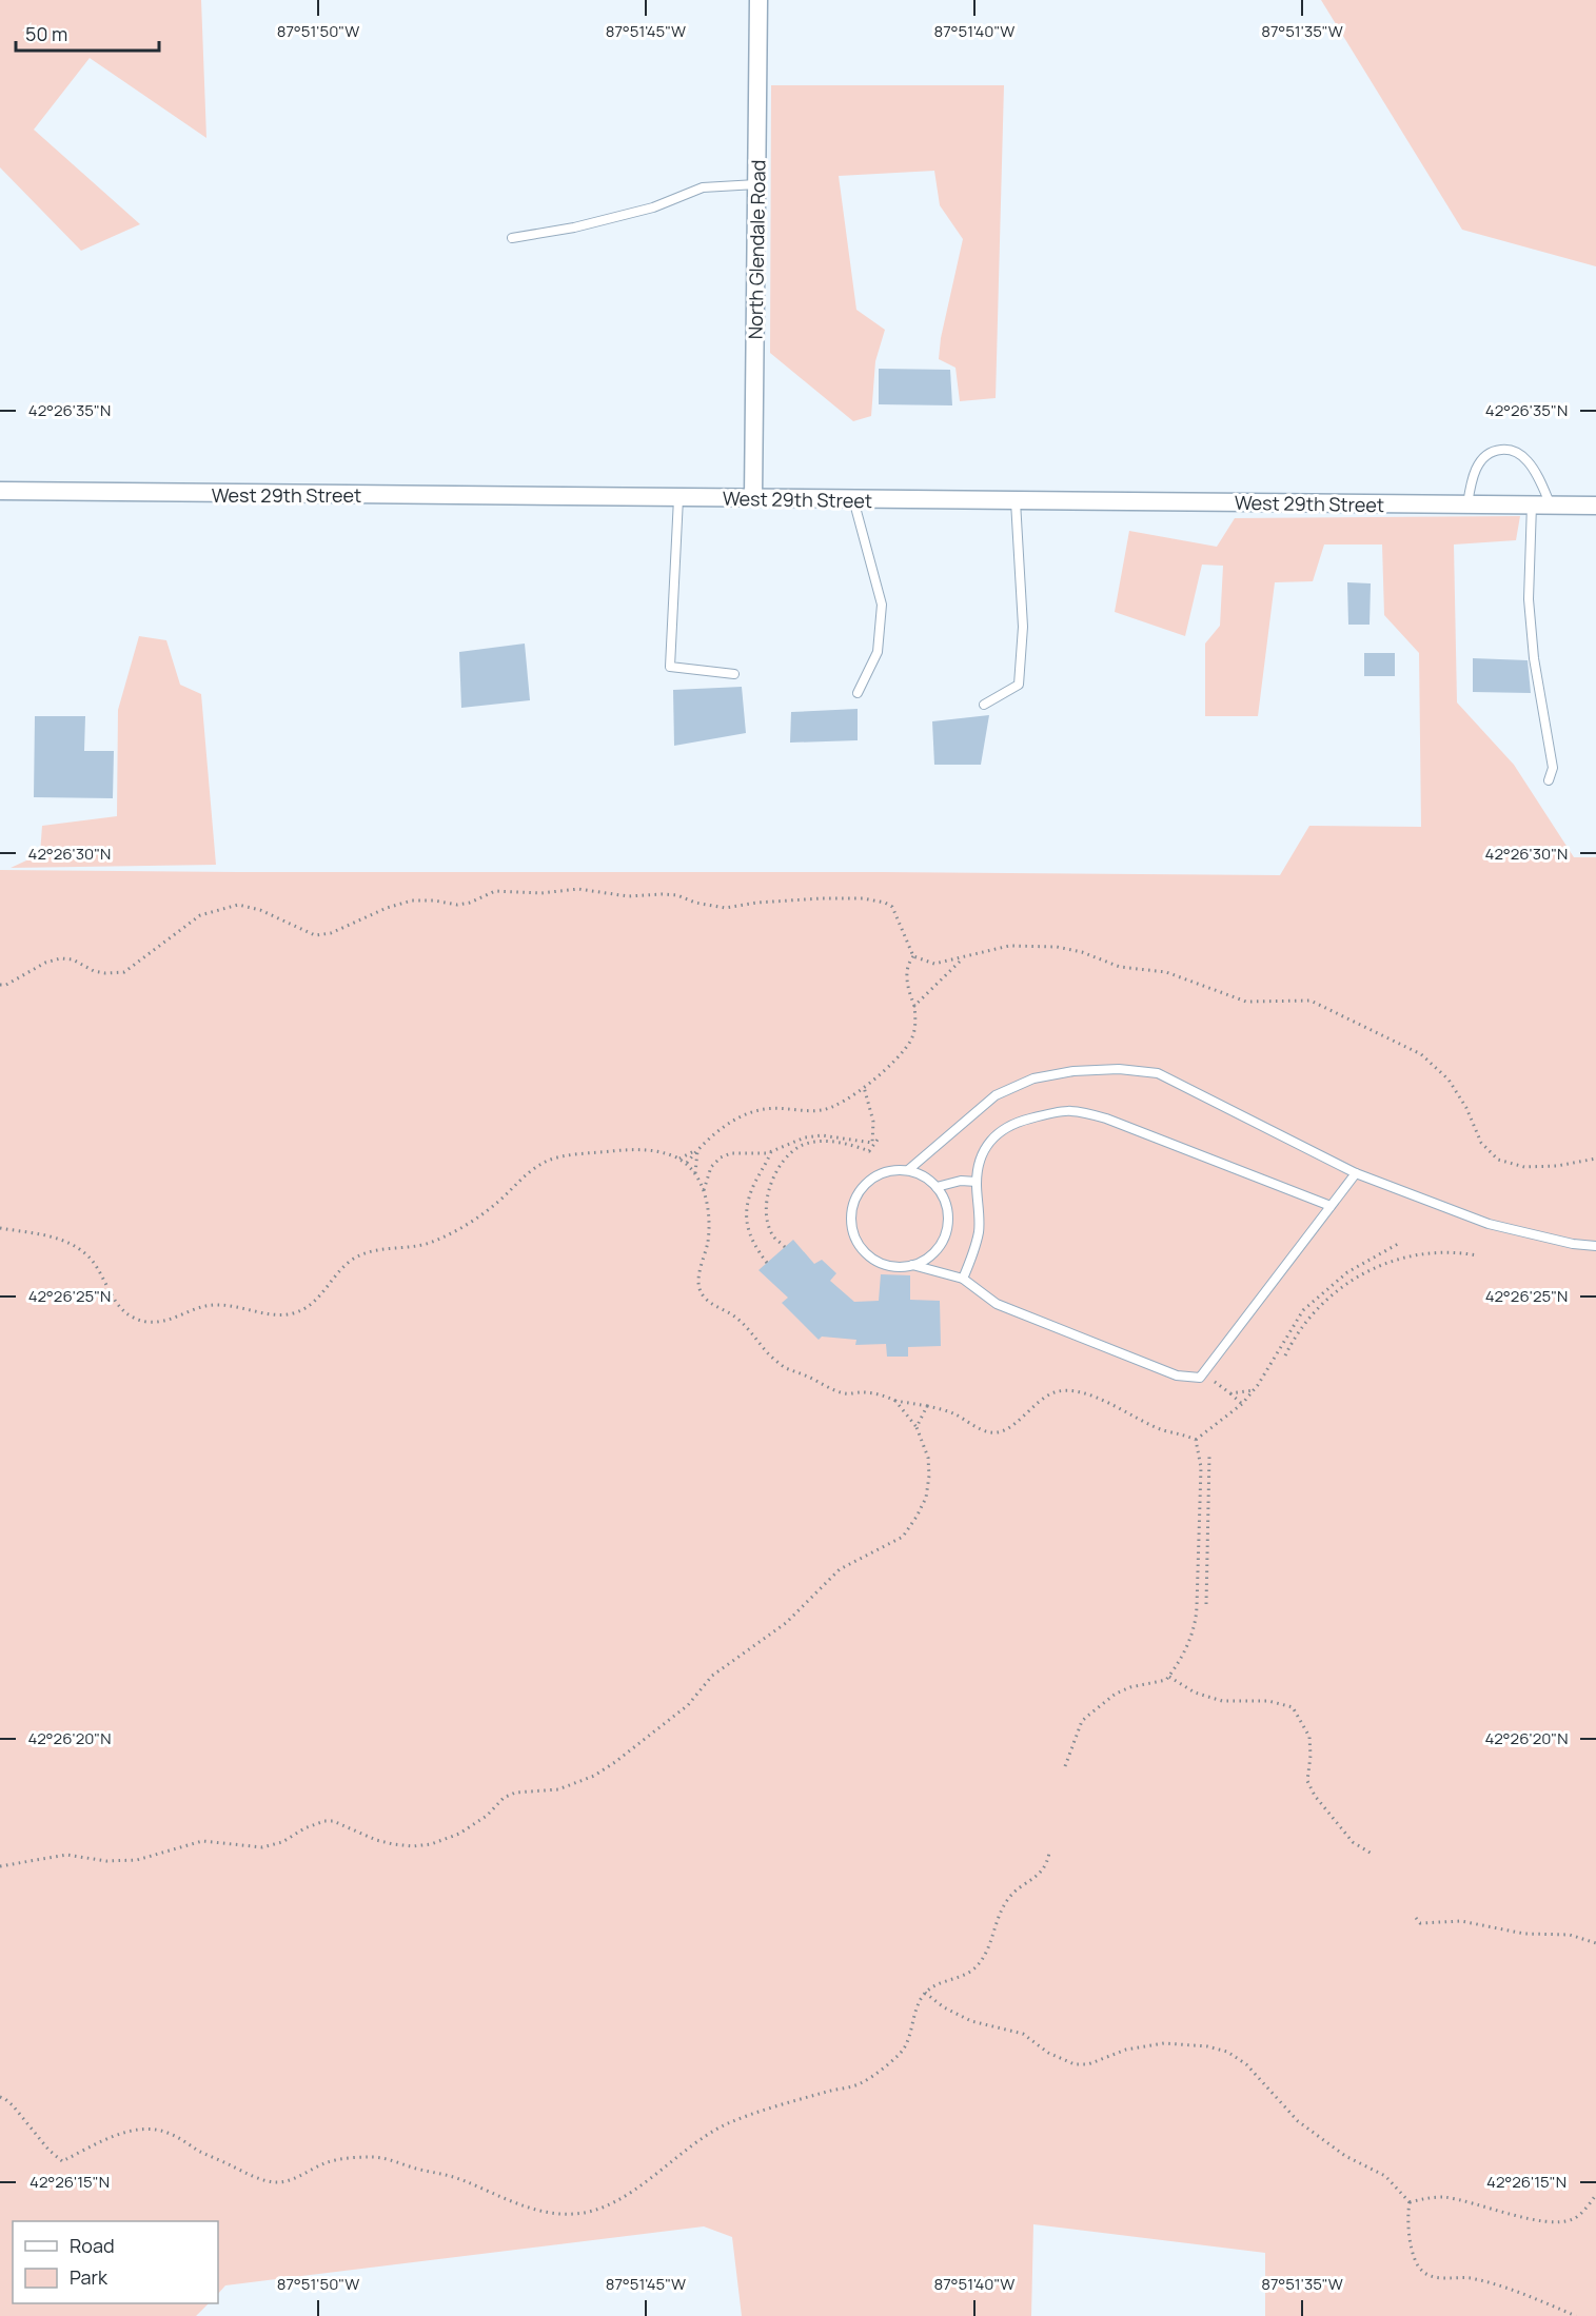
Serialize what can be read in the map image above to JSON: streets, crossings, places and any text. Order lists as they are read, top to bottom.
{
  "streets": {
    "street": ["North Glendale Road", "West 29th Street"]
  },
  "crossings": [
    ["North Glendale Road", "West 29th Street"]
  ],
  "legend": ["Road", "Park"],
  "scale_bar": "50 m",
  "coordinates": [
    "87°51'50\"W",
    "87°51'45\"W",
    "87°51'40\"W",
    "87°51'35\"W",
    "42°26'35\"N",
    "42°26'30\"N",
    "42°26'25\"N",
    "42°26'20\"N",
    "42°26'15\"N"
  ]
}
